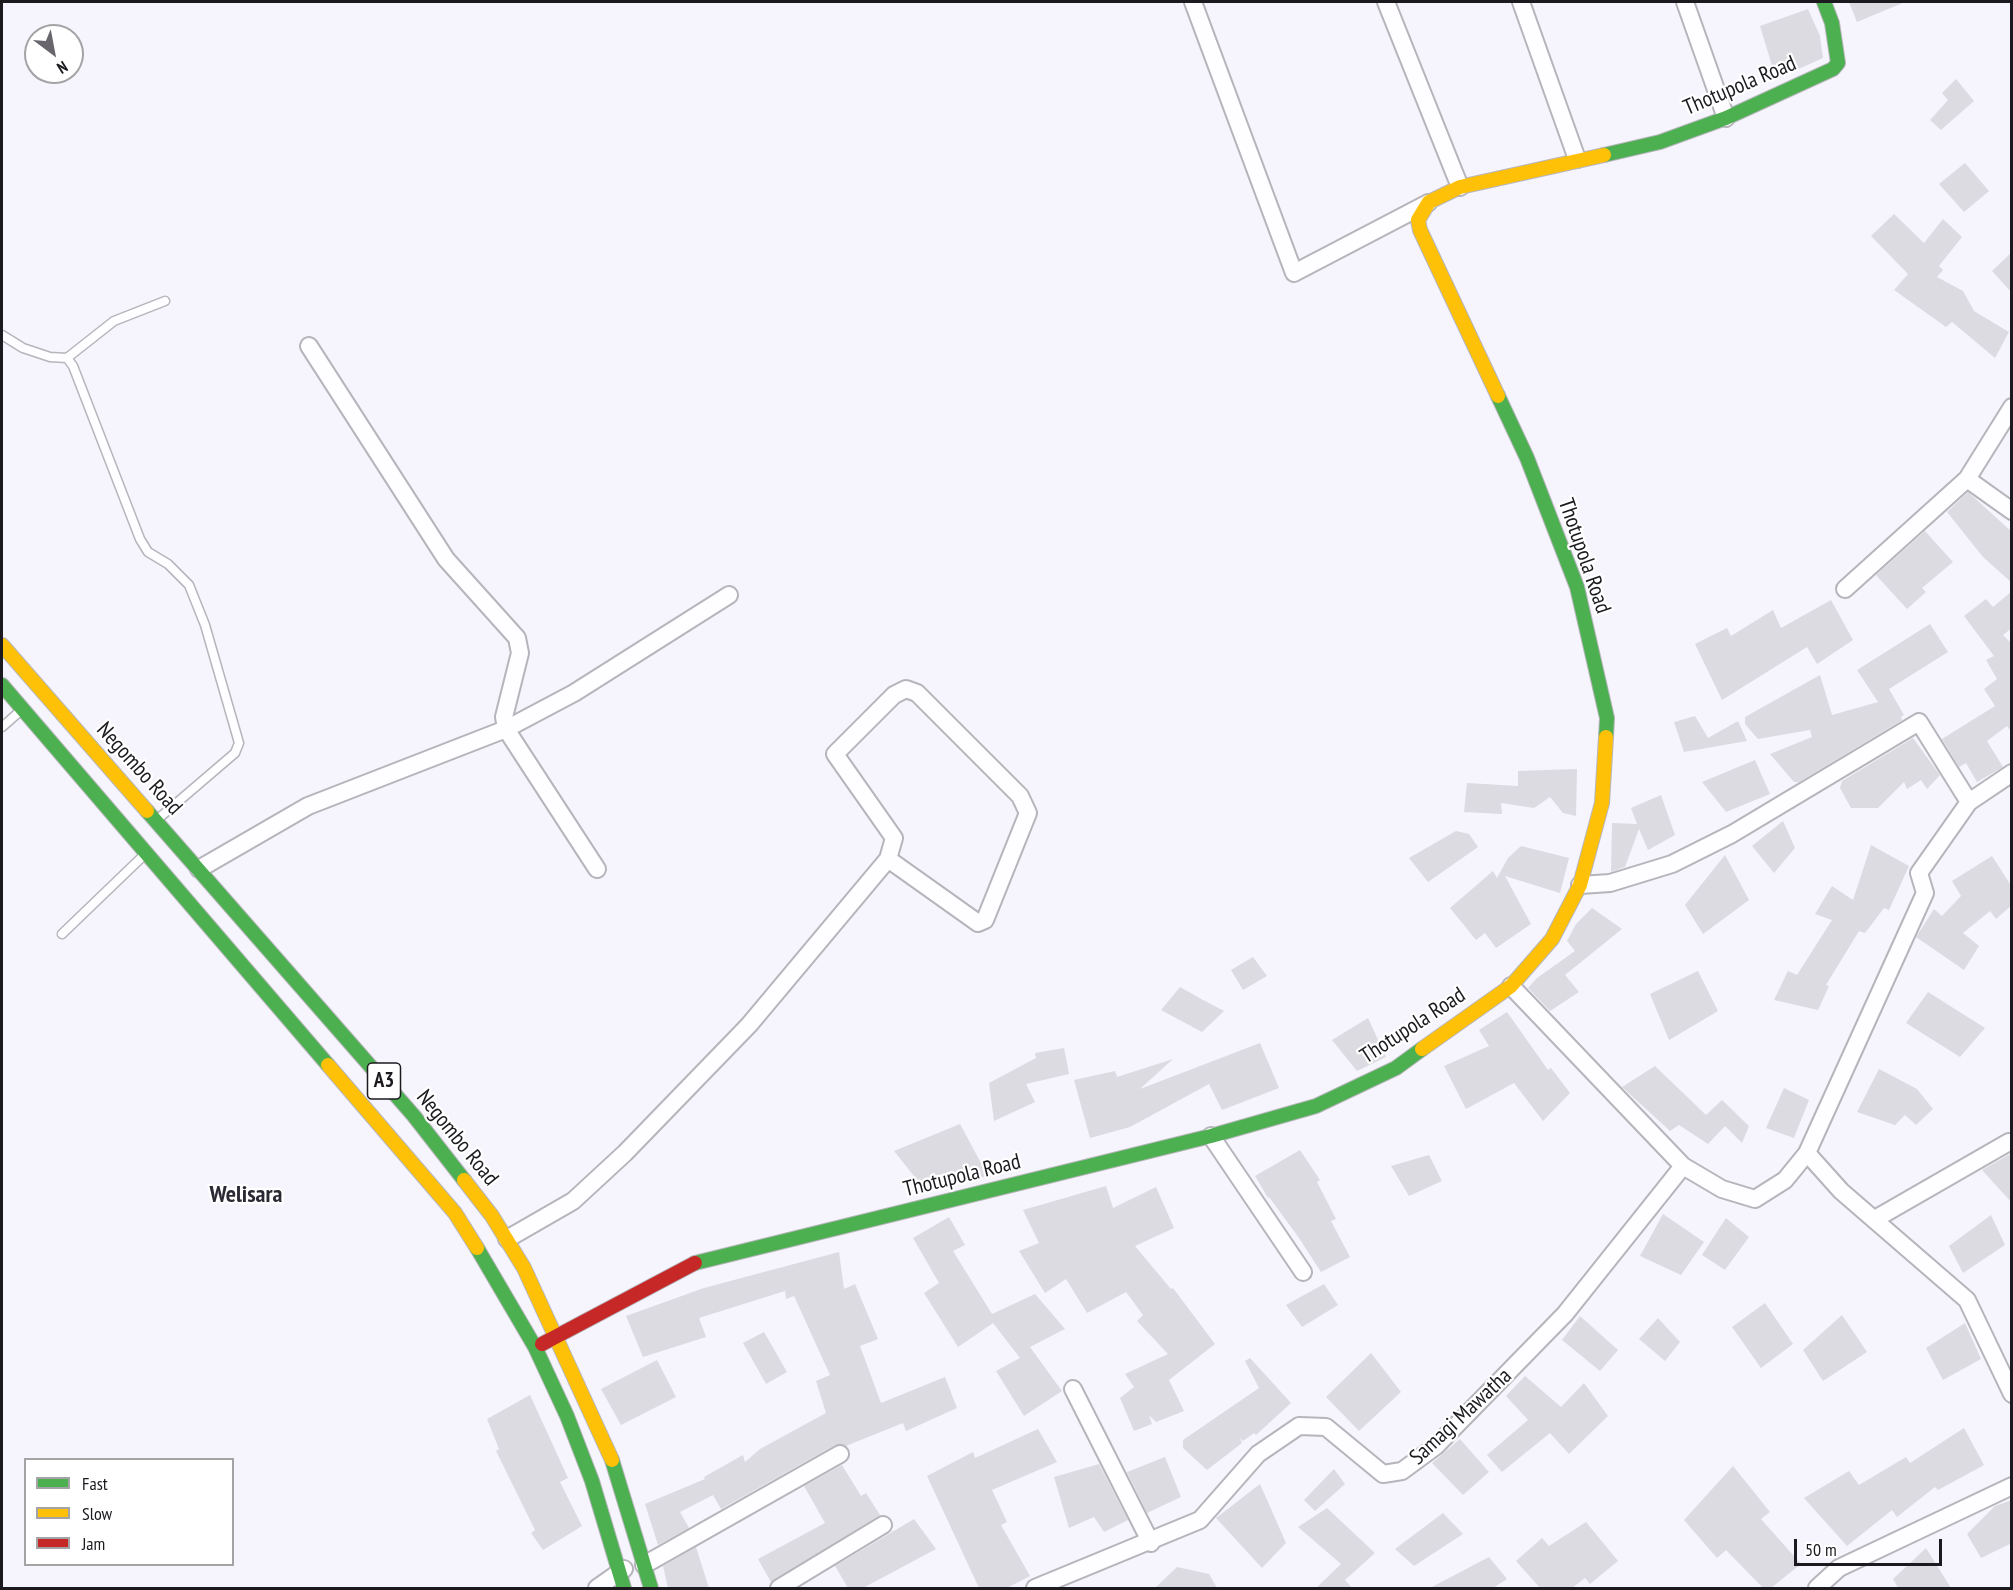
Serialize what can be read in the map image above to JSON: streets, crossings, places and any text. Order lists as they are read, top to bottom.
{
  "streets": {
    "main road": ["Thotupola Road", "Negombo Road", "A3"],
    "street": ["Samagi Mawatha"]
  },
  "crossings": [
    ["Thotupola Road", "Negombo Road"],
    ["Thotupola Road", "A3"]
  ],
  "districts": ["Welisara"],
  "legend": ["Fast", "Slow", "Jam"],
  "scale_bar": "50 m",
  "north": "bottom right"
}
